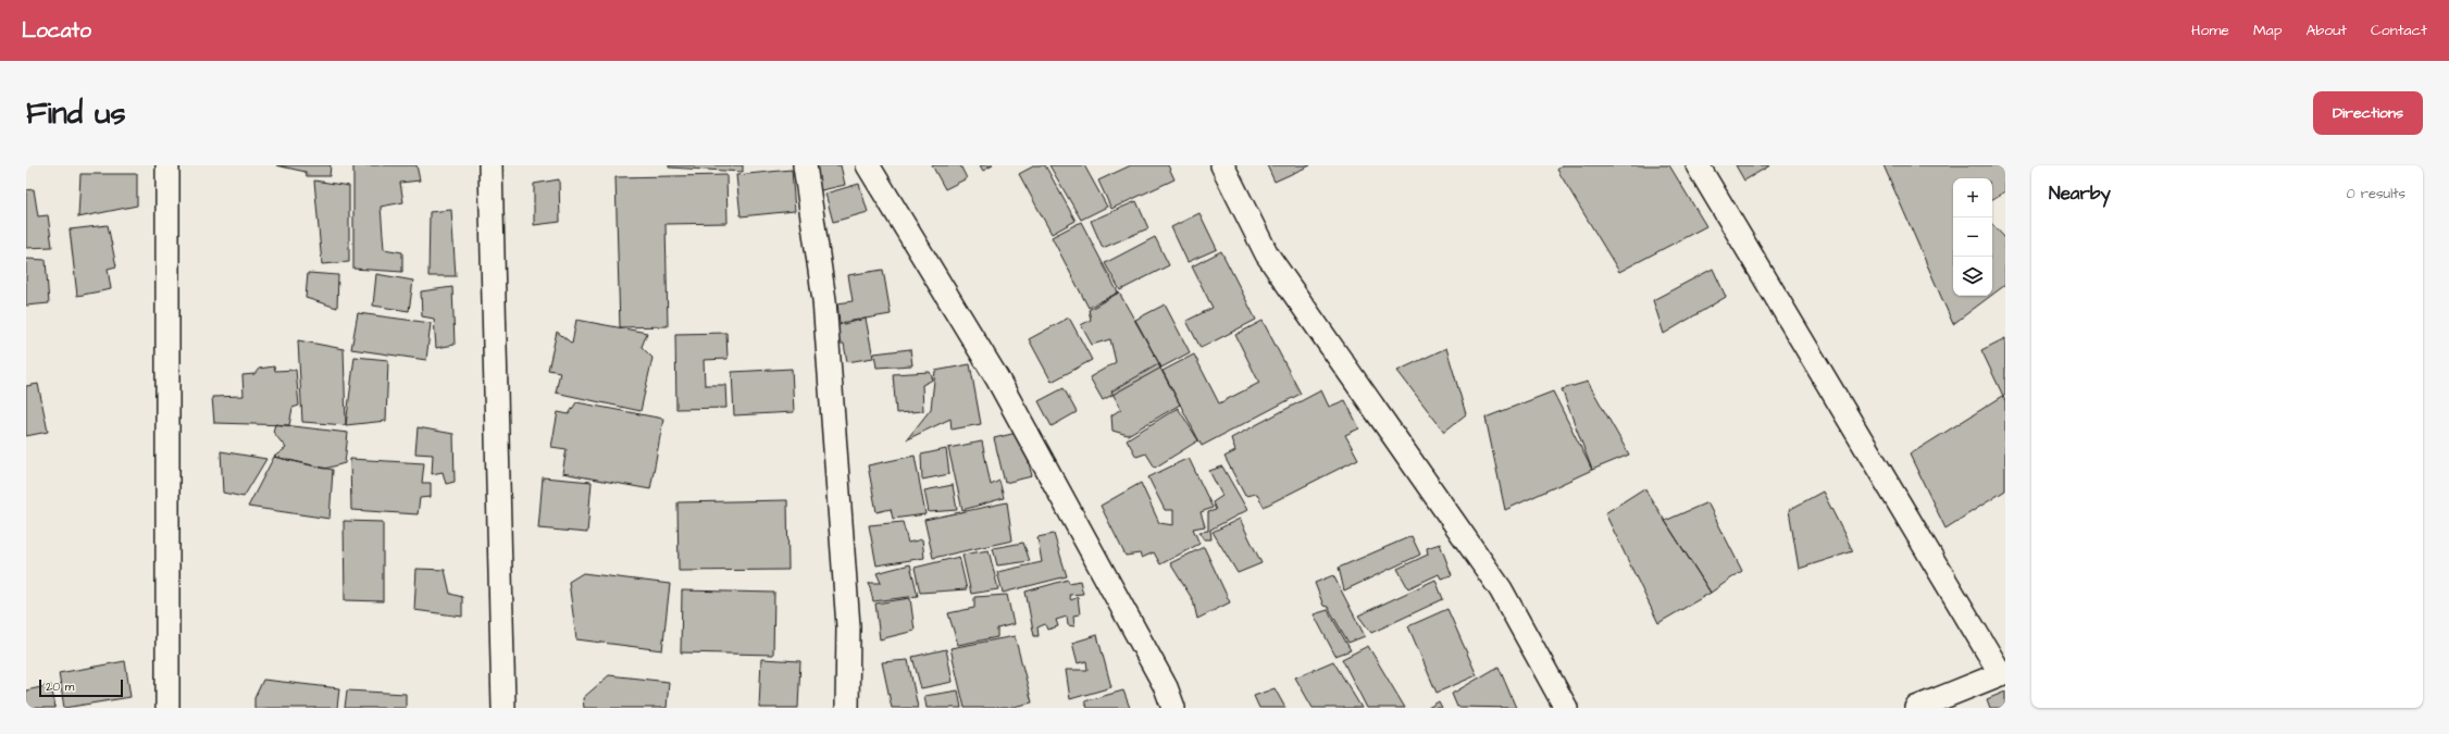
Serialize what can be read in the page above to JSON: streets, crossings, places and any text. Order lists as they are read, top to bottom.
{
  "scale_bar": "20 m",
  "page": {
    "header": "Locato",
    "nav": [
      "Home",
      "Map",
      "About",
      "Contact"
    ],
    "buttons": "Directions",
    "title": "Find us",
    "heading": ["Nearby", "0 results"],
    "map_buttons": ["+", "−"],
    "scale": "20 m"
  }
}
